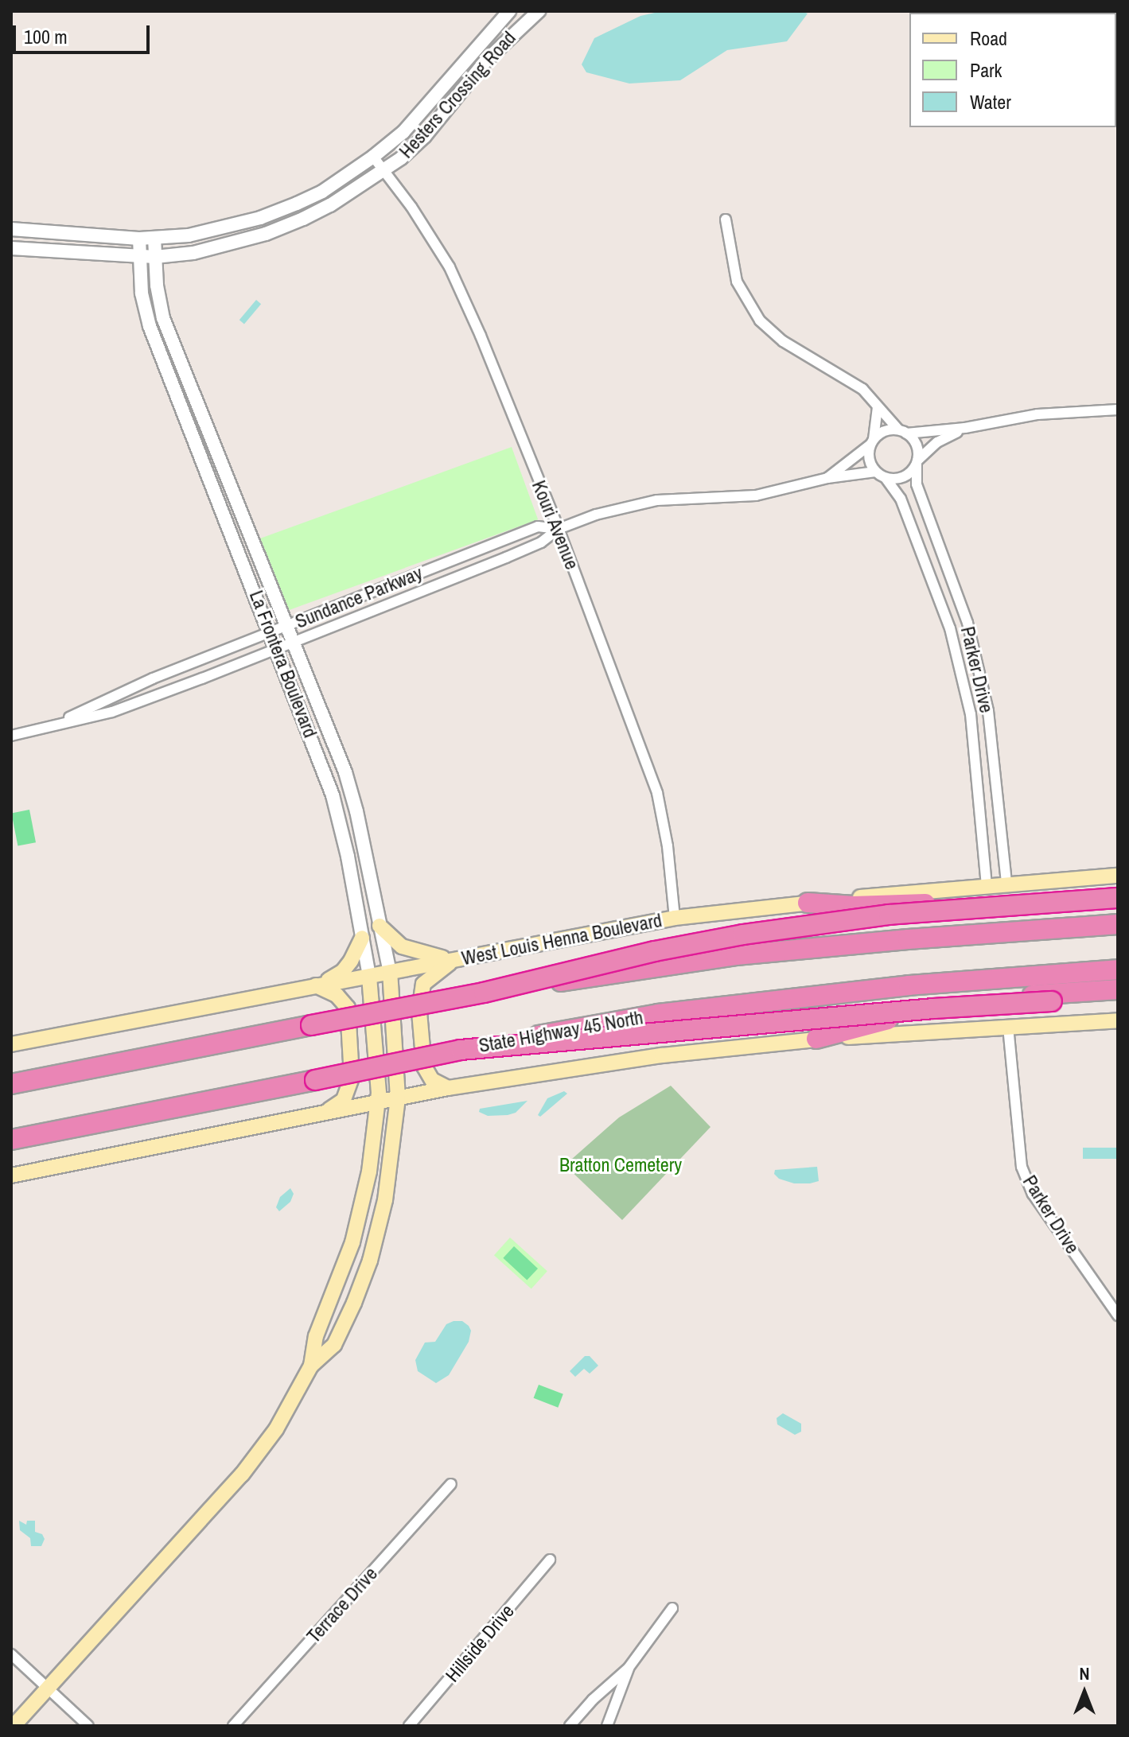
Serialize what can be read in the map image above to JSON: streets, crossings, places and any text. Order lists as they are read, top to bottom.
{
  "streets": {
    "highway": ["State Highway 45 North"],
    "main road": ["La Frontera Boulevard", "West Louis Henna Boulevard"],
    "street": [
      "Hesters Crossing Road",
      "Kouri Avenue",
      "Sundance Parkway",
      "Parker Drive",
      "Terrace Drive",
      "Hillside Drive"
    ]
  },
  "crossings": [
    ["Hesters Crossing Road", "Kouri Avenue"],
    ["Hesters Crossing Road", "La Frontera Boulevard"],
    ["Kouri Avenue", "Sundance Parkway"],
    ["Kouri Avenue", "West Louis Henna Boulevard"],
    ["Sundance Parkway", "La Frontera Boulevard"],
    ["Sundance Parkway", "Parker Drive"],
    ["La Frontera Boulevard", "West Louis Henna Boulevard"],
    ["Parker Drive", "West Louis Henna Boulevard"]
  ],
  "parks": ["Bratton Cemetery"],
  "legend": ["Road", "Park", "Water"],
  "scale_bar": "100 m",
  "north": "top"
}
